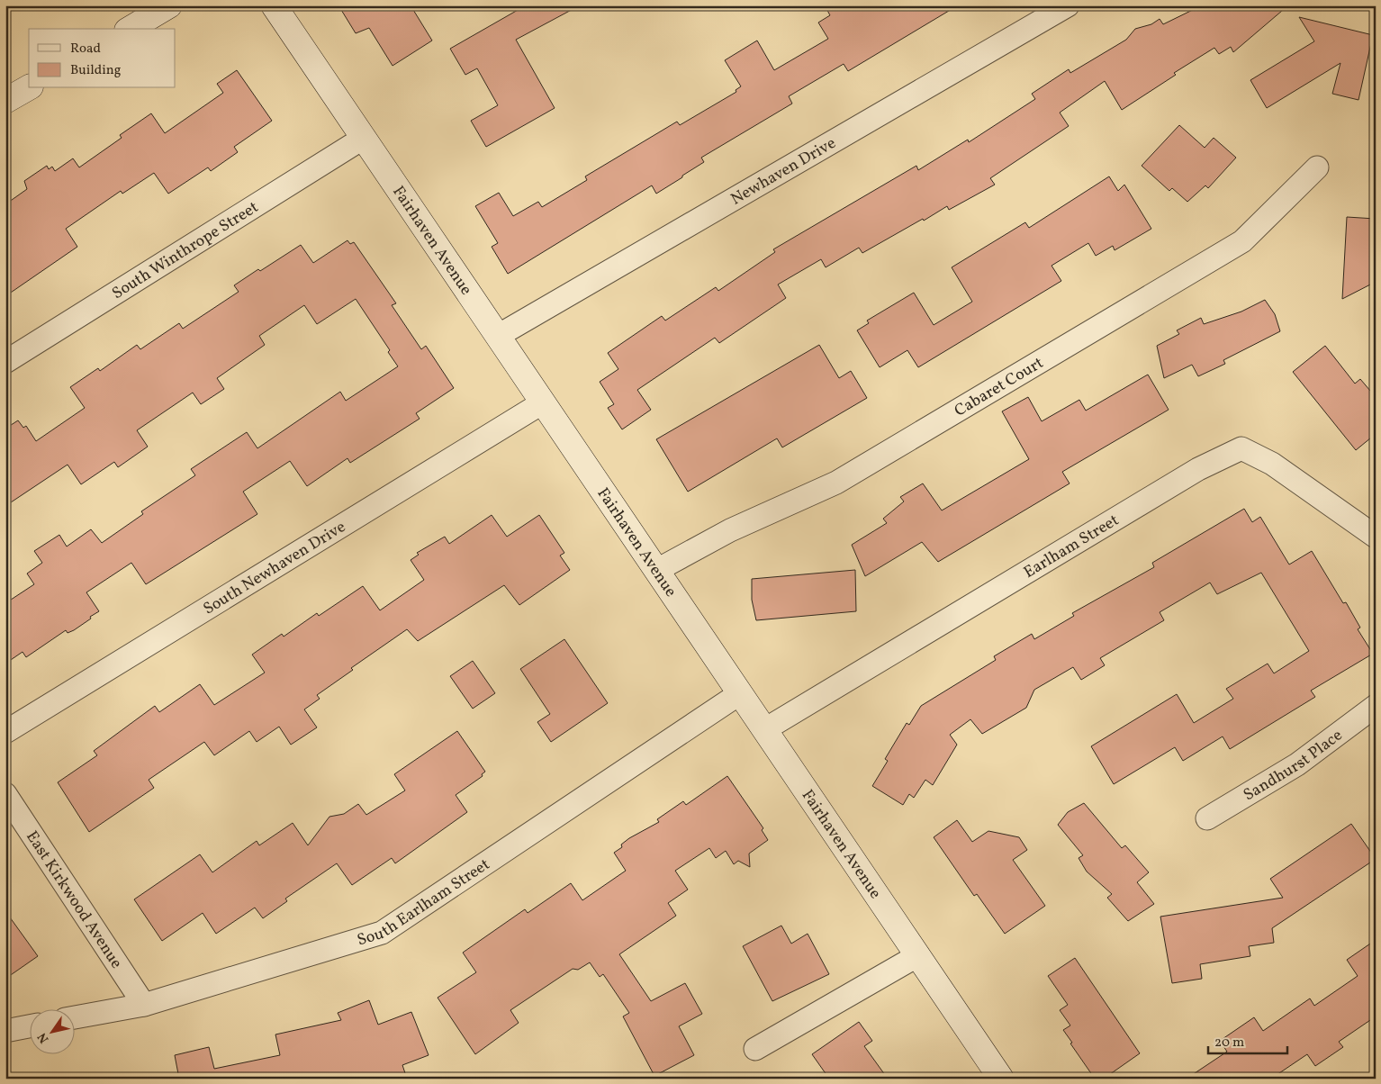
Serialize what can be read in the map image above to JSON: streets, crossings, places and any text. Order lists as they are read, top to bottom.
{
  "streets": {
    "main road": ["Fairhaven Avenue"],
    "street": [
      "Newhaven Drive",
      "South Winthrope Street",
      "Cabaret Court",
      "Earlham Street",
      "South Newhaven Drive",
      "Sandhurst Place",
      "East Kirkwood Avenue",
      "South Earlham Street"
    ]
  },
  "crossings": [
    ["Newhaven Drive", "Fairhaven Avenue"],
    ["Fairhaven Avenue", "South Winthrope Street"],
    ["Fairhaven Avenue", "Cabaret Court"],
    ["Fairhaven Avenue", "Earlham Street"],
    ["Fairhaven Avenue", "South Newhaven Drive"],
    ["Fairhaven Avenue", "South Earlham Street"],
    ["East Kirkwood Avenue", "South Earlham Street"]
  ],
  "legend": ["Road", "Building"],
  "scale_bar": "20 m",
  "north": "bottom left"
}
